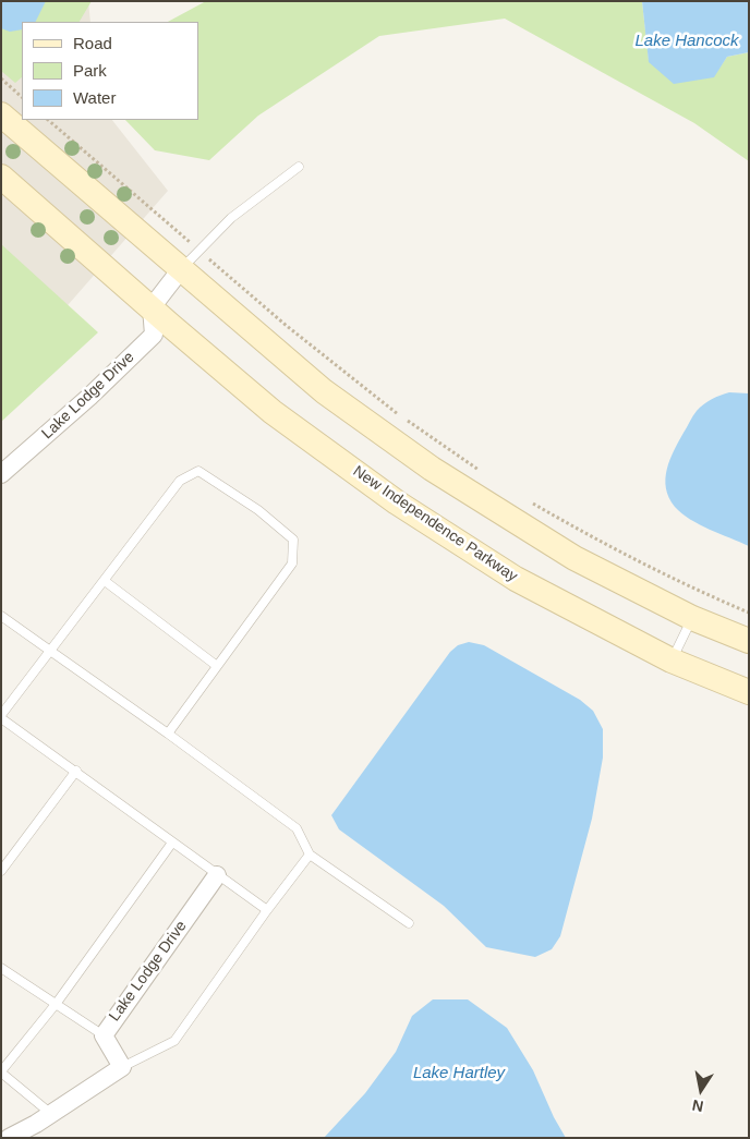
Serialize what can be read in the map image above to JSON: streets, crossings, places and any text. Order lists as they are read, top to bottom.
{
  "streets": {
    "street": ["Lake Lodge Drive", "New Independence Parkway"]
  },
  "crossings": [
    ["Lake Lodge Drive", "New Independence Parkway"]
  ],
  "water": ["Lake Hancock", "Lake Hartley"],
  "legend": ["Road", "Park", "Water"],
  "north": "bottom"
}
